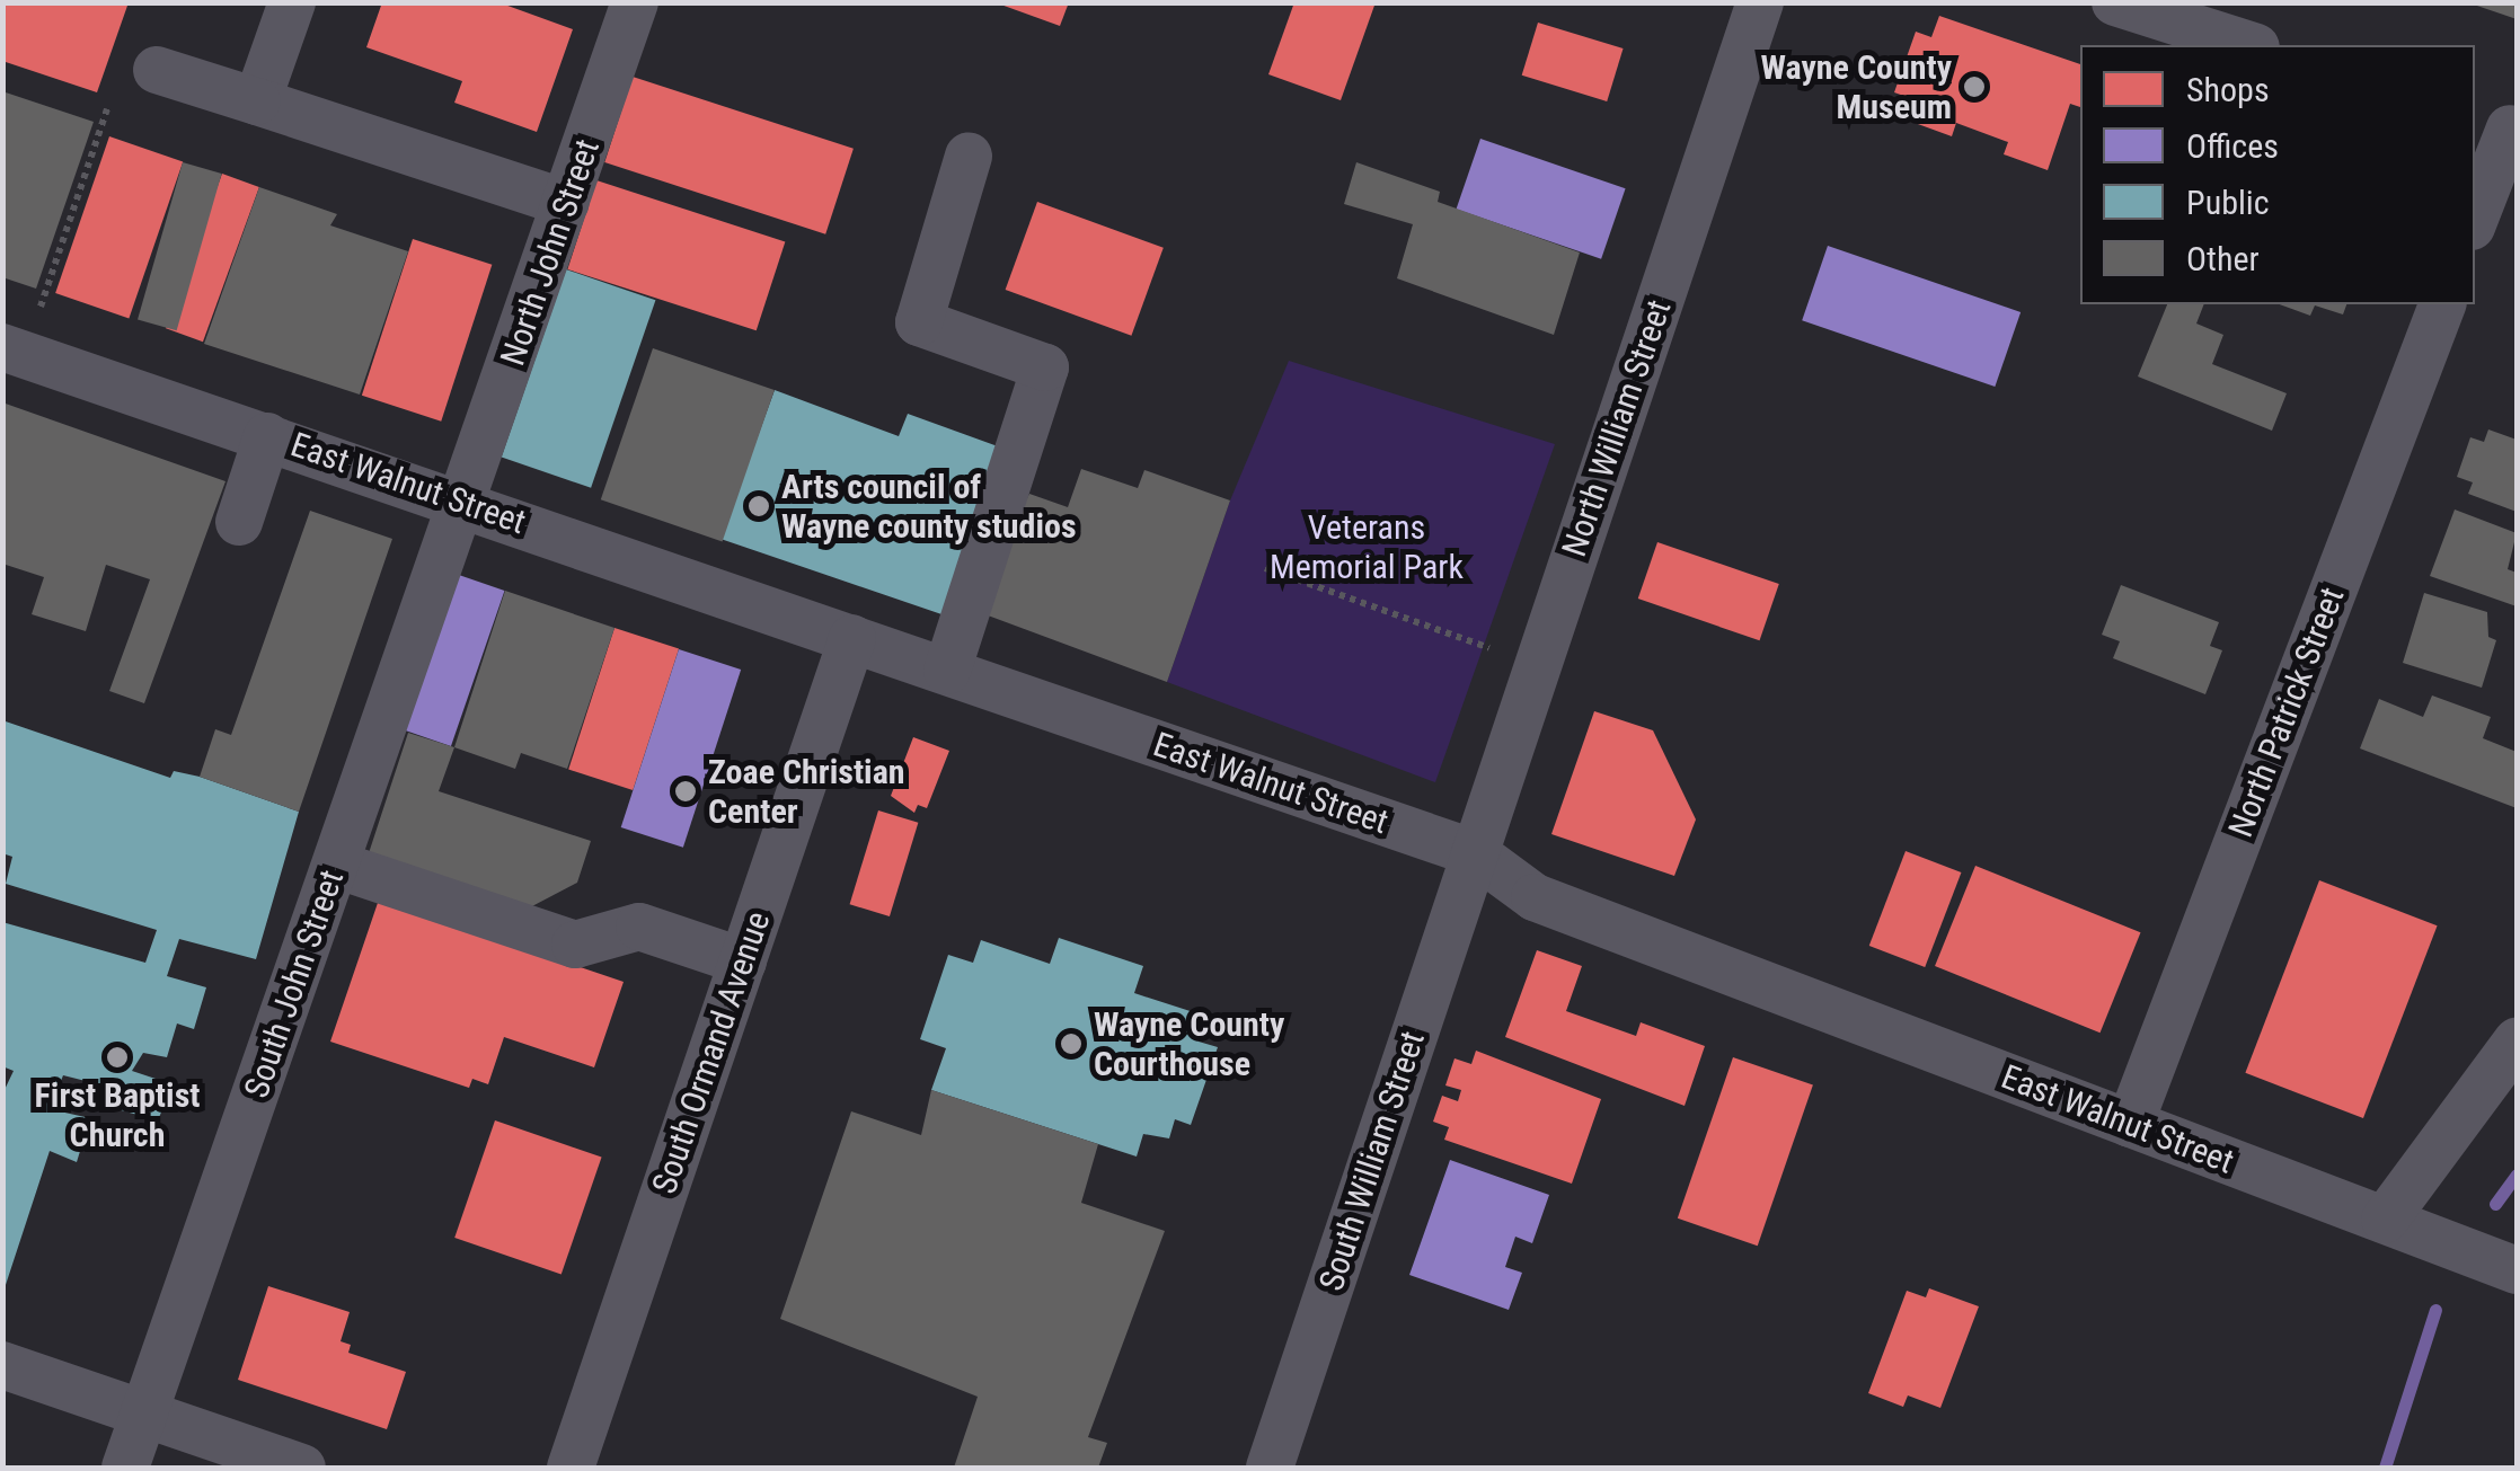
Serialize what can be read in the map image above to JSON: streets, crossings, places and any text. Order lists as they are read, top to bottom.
{
  "streets": {
    "street": [
      "North John Street",
      "North William Street",
      "East Walnut Street",
      "North Patrick Street",
      "South John Street",
      "South Ormand Avenue",
      "South William Street"
    ]
  },
  "crossings": [
    ["North John Street", "East Walnut Street"],
    ["North John Street", "South John Street"],
    ["North William Street", "East Walnut Street"],
    ["North William Street", "South William Street"],
    ["East Walnut Street", "North Patrick Street"],
    ["East Walnut Street", "South John Street"],
    ["East Walnut Street", "South Ormand Avenue"],
    ["East Walnut Street", "South William Street"]
  ],
  "parks": ["Veterans Memorial Park"],
  "places": [
    "Wayne County Museum",
    "Arts council of Wayne county studios",
    "Zoae Christian Center",
    "Wayne County Courthouse",
    "First Baptist Church"
  ],
  "legend": [
    "Shops",
    "Offices",
    "Public",
    "Other"
  ]
}
